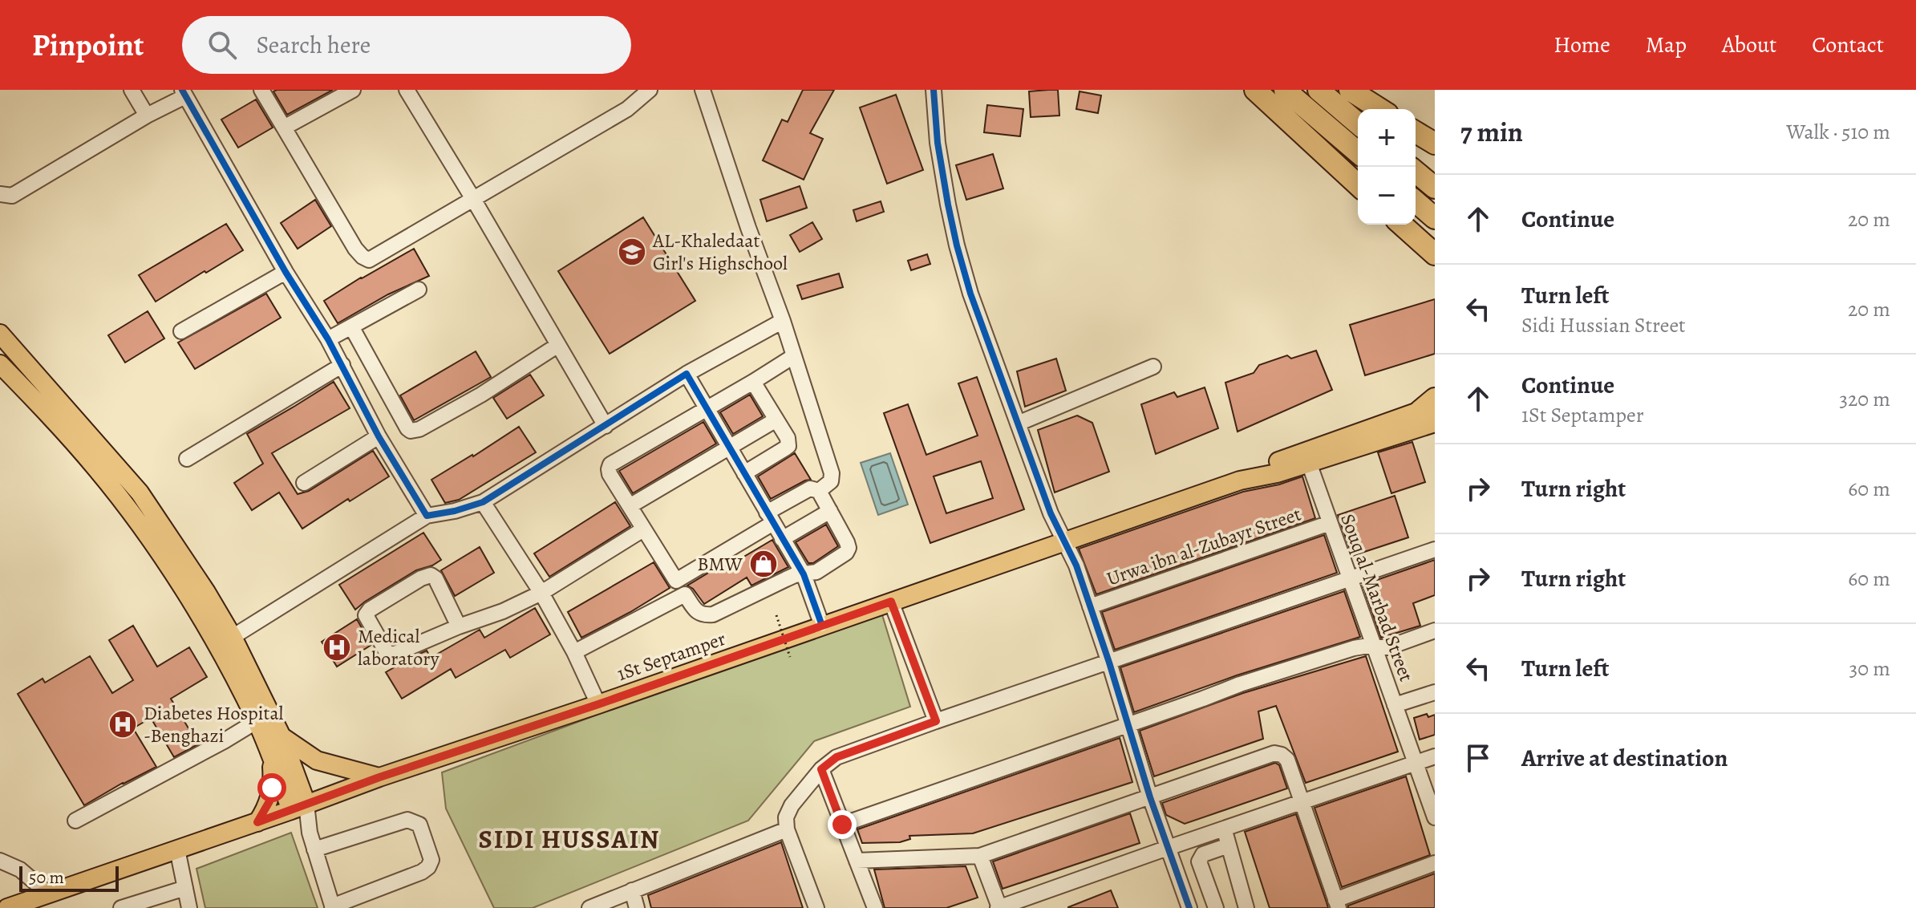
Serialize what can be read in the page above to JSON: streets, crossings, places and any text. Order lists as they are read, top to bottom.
{
  "streets": {
    "main road": ["1St Septamper"],
    "street": ["Urwa ibn al-Zubayr Street", "Souq al-Marbad Street"]
  },
  "crossings": [
    ["Urwa ibn al-Zubayr Street", "Souq al-Marbad Street"]
  ],
  "districts": ["SIDI HUSSAIN"],
  "places": {
    "school or university": ["AL-Khaledaat Girl's Highschool"],
    "shop": ["BMW"],
    "hospital": ["Medical laboratory", "Diabetes Hospital -Benghazi"]
  },
  "scale_bar": "50 m",
  "page": {
    "header": "Pinpoint",
    "search": "Search here",
    "nav": [
      "Home",
      "Map",
      "About",
      "Contact"
    ],
    "heading": ["7 min", "Walk · 510 m"],
    "map_buttons": ["+", "−"],
    "list": [
      ["Continue", "20 m"],
      ["Turn left", "Sidi Hussian Street", "20 m"],
      ["Continue", "1St Septamper", "320 m"],
      ["Turn right", "60 m"],
      ["Turn right", "60 m"],
      ["Turn left", "30 m"],
      "Arrive at destination"
    ],
    "scale": "50 m"
  }
}
